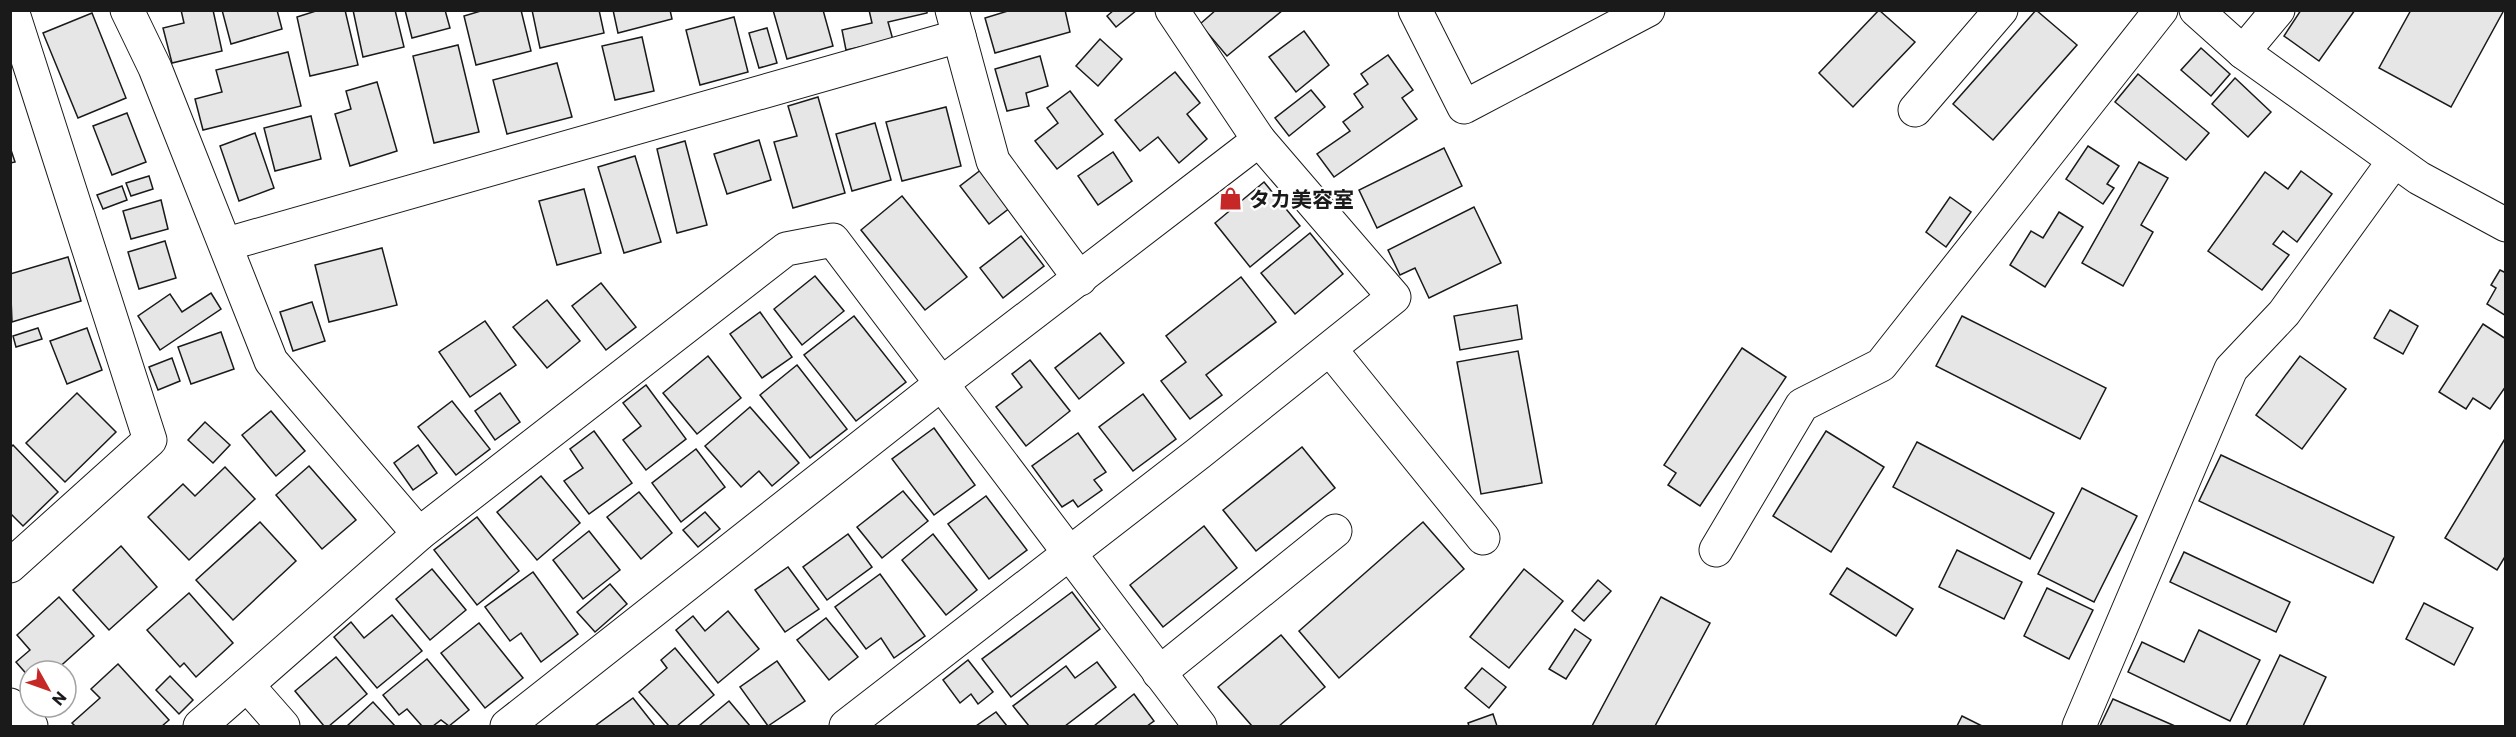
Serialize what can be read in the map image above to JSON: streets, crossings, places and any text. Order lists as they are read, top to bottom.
{
  "places": {
    "shop": ["タカ美容室"]
  },
  "north": "bottom right"
}
